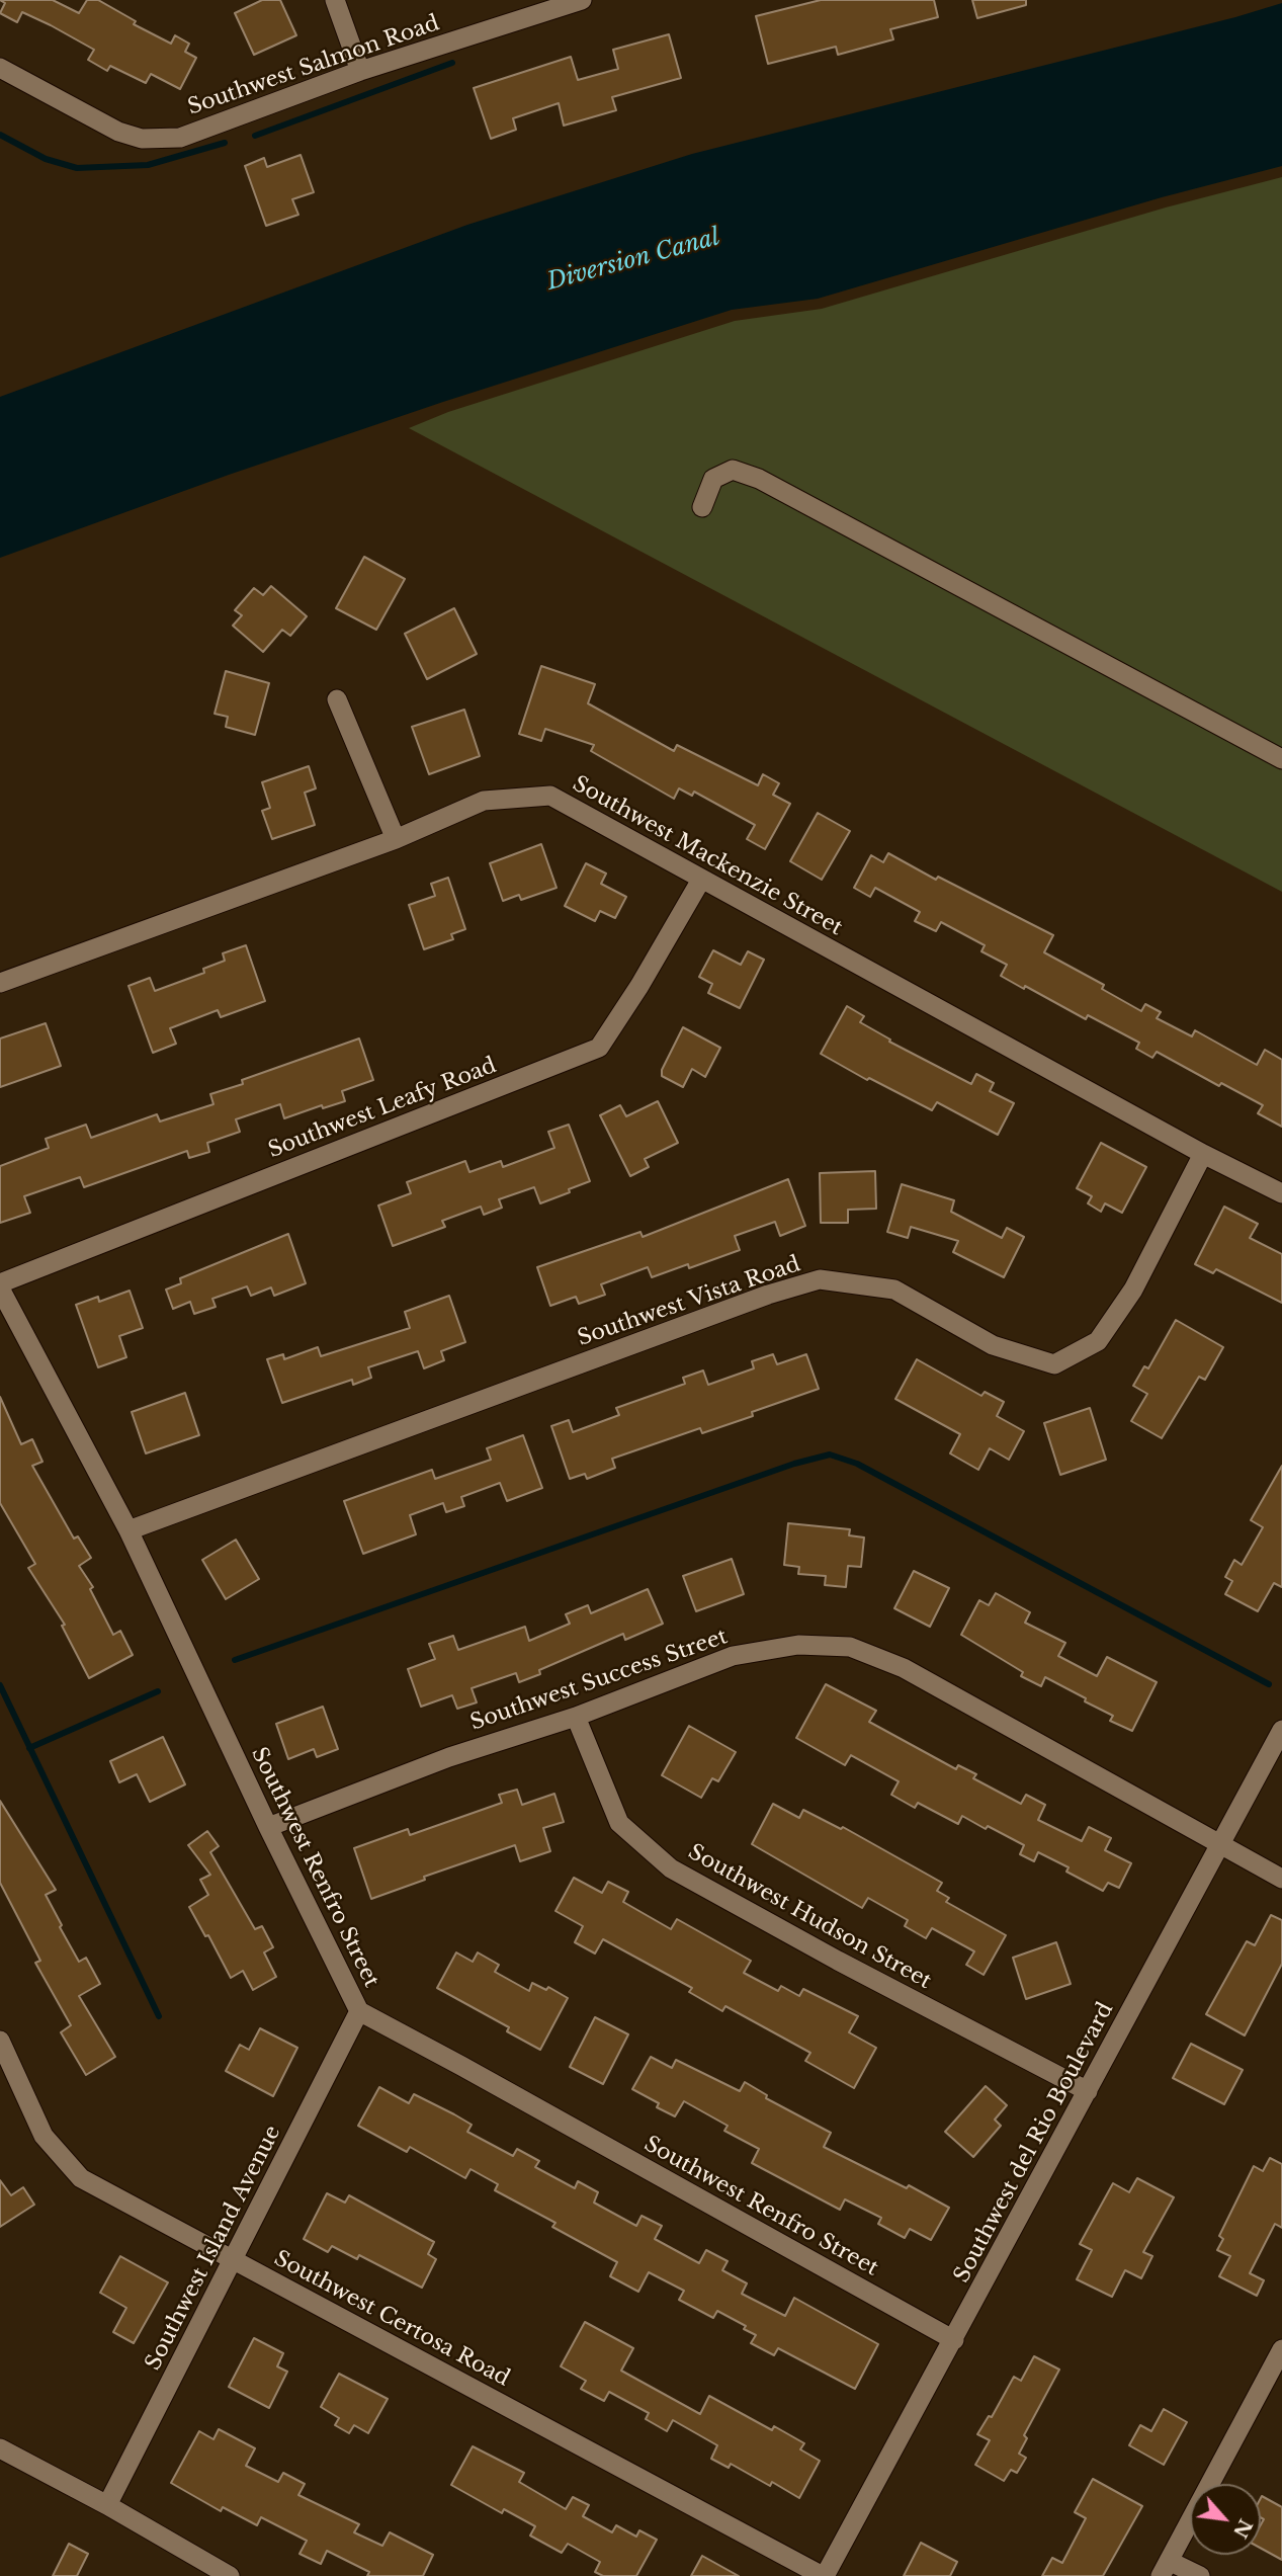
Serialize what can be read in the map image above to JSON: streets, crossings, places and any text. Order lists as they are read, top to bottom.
{
  "streets": {
    "street": [
      "Southwest Salmon Road",
      "Southwest Mackenzie Street",
      "Southwest Leafy Road",
      "Southwest Vista Road",
      "Southwest Success Street",
      "Southwest Renfro Street",
      "Southwest Hudson Street",
      "Southwest del Rio Boulevard",
      "Southwest Island Avenue",
      "Southwest Certosa Road"
    ]
  },
  "crossings": [
    ["Southwest Mackenzie Street", "Southwest Leafy Road"],
    ["Southwest Mackenzie Street", "Southwest Vista Road"],
    ["Southwest Leafy Road", "Southwest Renfro Street"],
    ["Southwest Vista Road", "Southwest Renfro Street"],
    ["Southwest Success Street", "Southwest Renfro Street"],
    ["Southwest Success Street", "Southwest Hudson Street"],
    ["Southwest Success Street", "Southwest del Rio Boulevard"],
    ["Southwest Renfro Street", "Southwest del Rio Boulevard"],
    ["Southwest Renfro Street", "Southwest Island Avenue"],
    ["Southwest Hudson Street", "Southwest del Rio Boulevard"],
    ["Southwest del Rio Boulevard", "Southwest Certosa Road"],
    ["Southwest Island Avenue", "Southwest Certosa Road"]
  ],
  "water": ["Diversion Canal"],
  "north": "bottom right"
}
